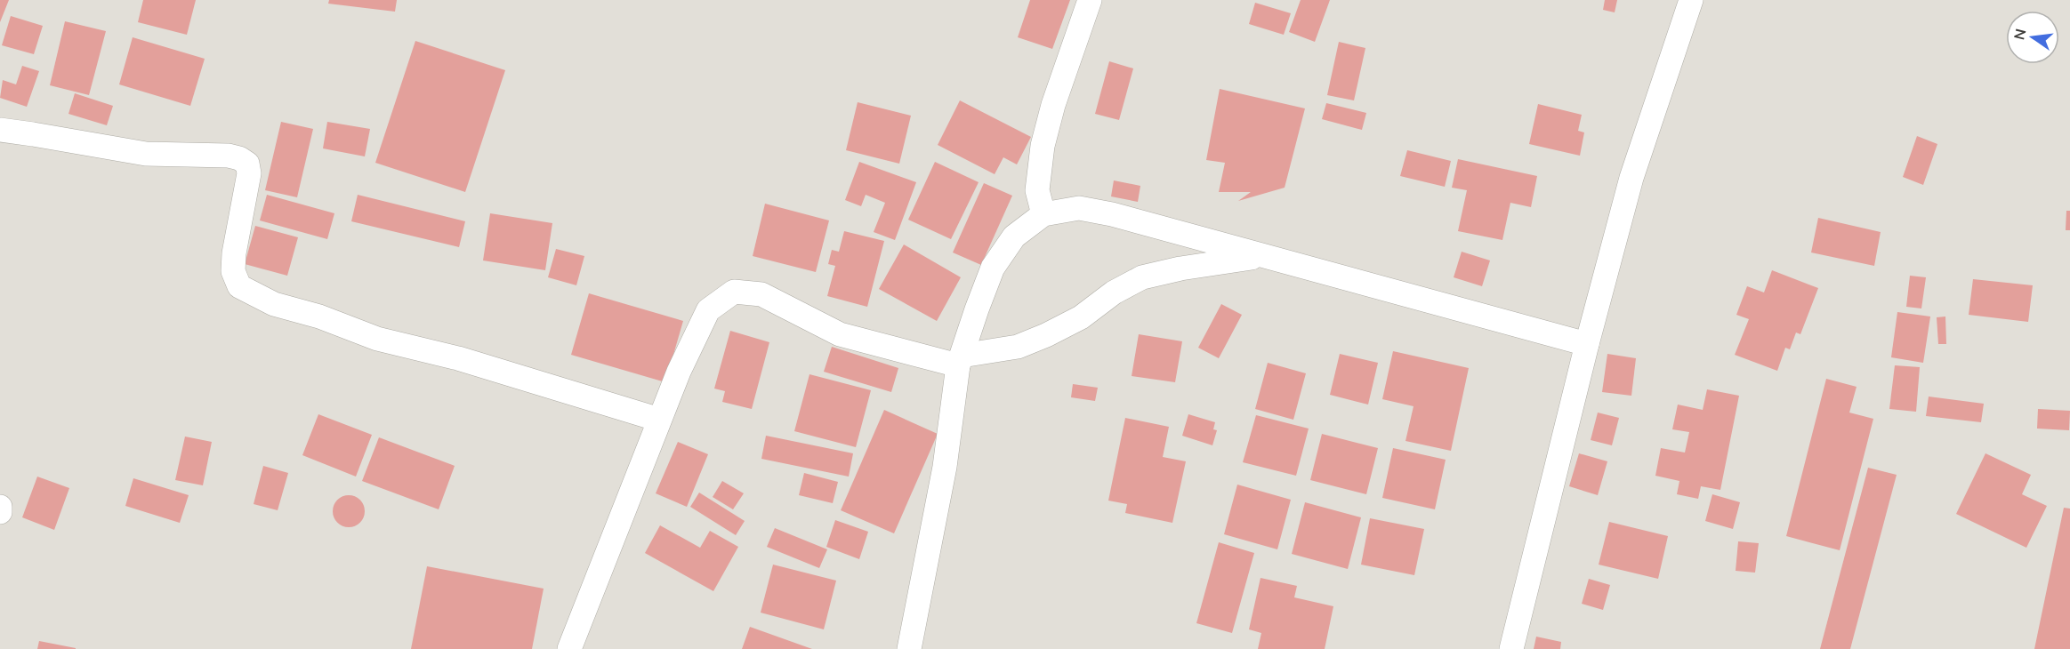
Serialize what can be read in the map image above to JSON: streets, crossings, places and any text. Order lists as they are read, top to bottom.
{
  "north": "left"
}
